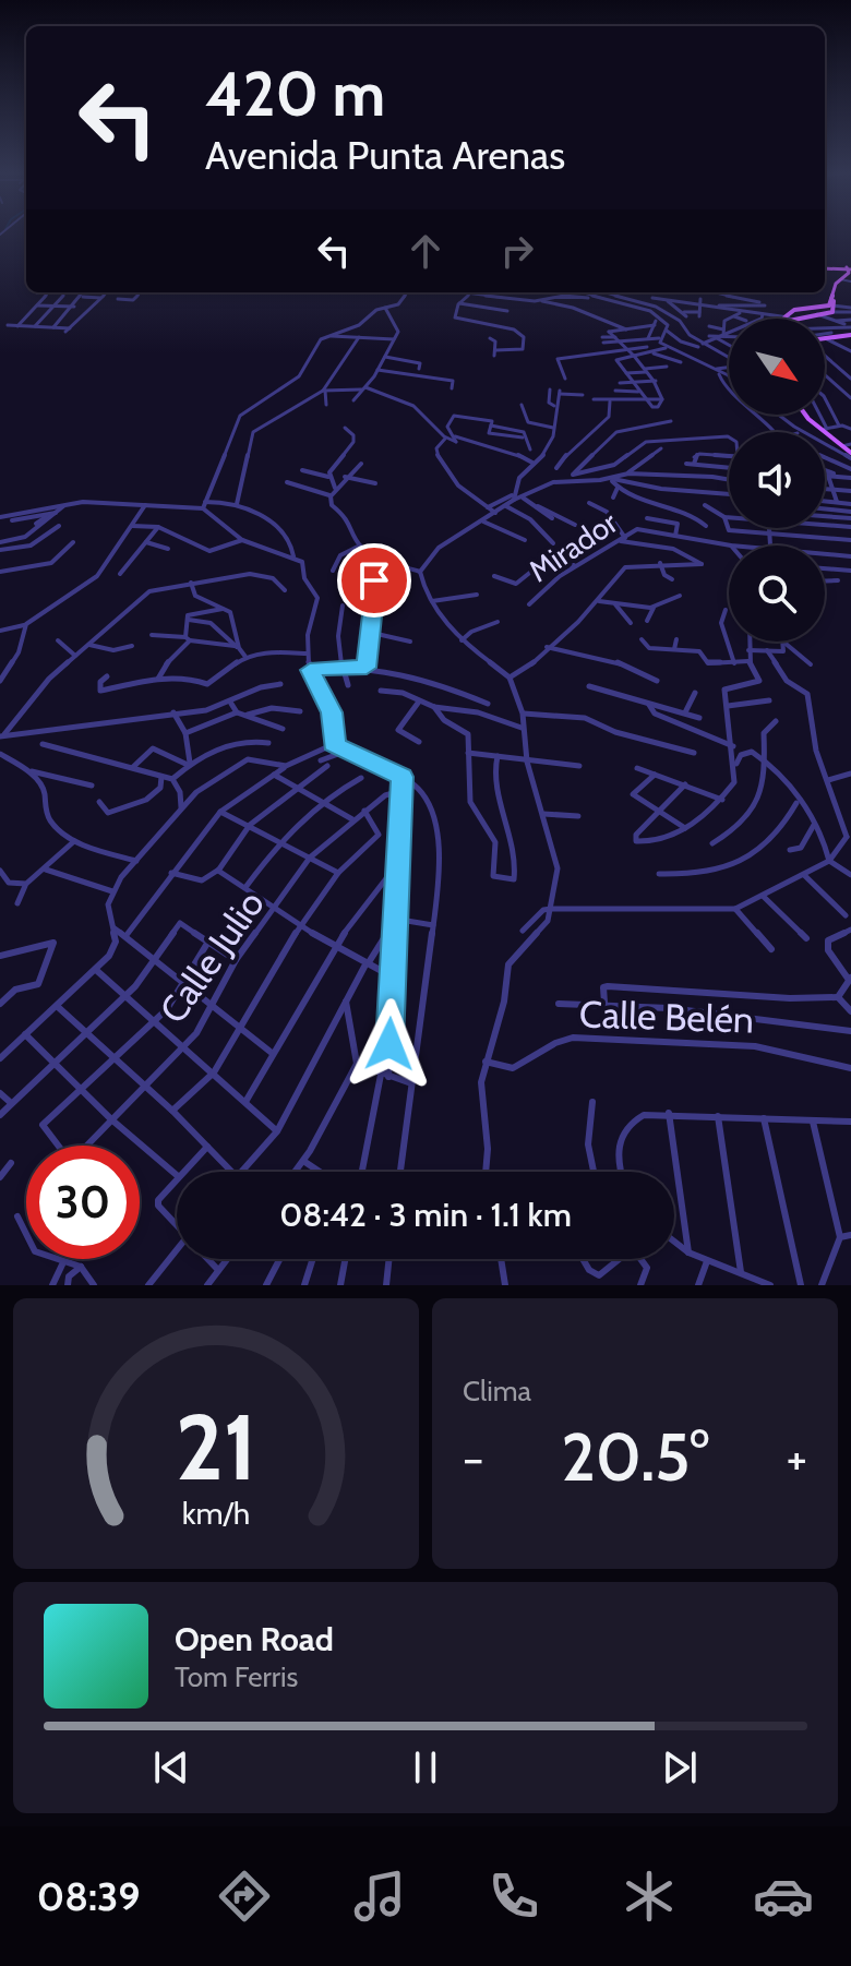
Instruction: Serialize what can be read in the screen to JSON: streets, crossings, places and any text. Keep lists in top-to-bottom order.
{
  "streets": {
    "street": ["Mirador", "Calle Julio", "Calle Belén"]
  },
  "north": "bottom right",
  "page": {
    "turn": ["420 m", "Avenida Punta Arenas"],
    "limit": "30",
    "trip": "08:42 · 3 min · 1.1 km",
    "tile": "Clima",
    "heat": ["−", "20.5°", "+"],
    "song": ["Open Road", "Tom Ferris"],
    "tabs": "08:39",
    "gauge": ["21", "km/h"]
  }
}
